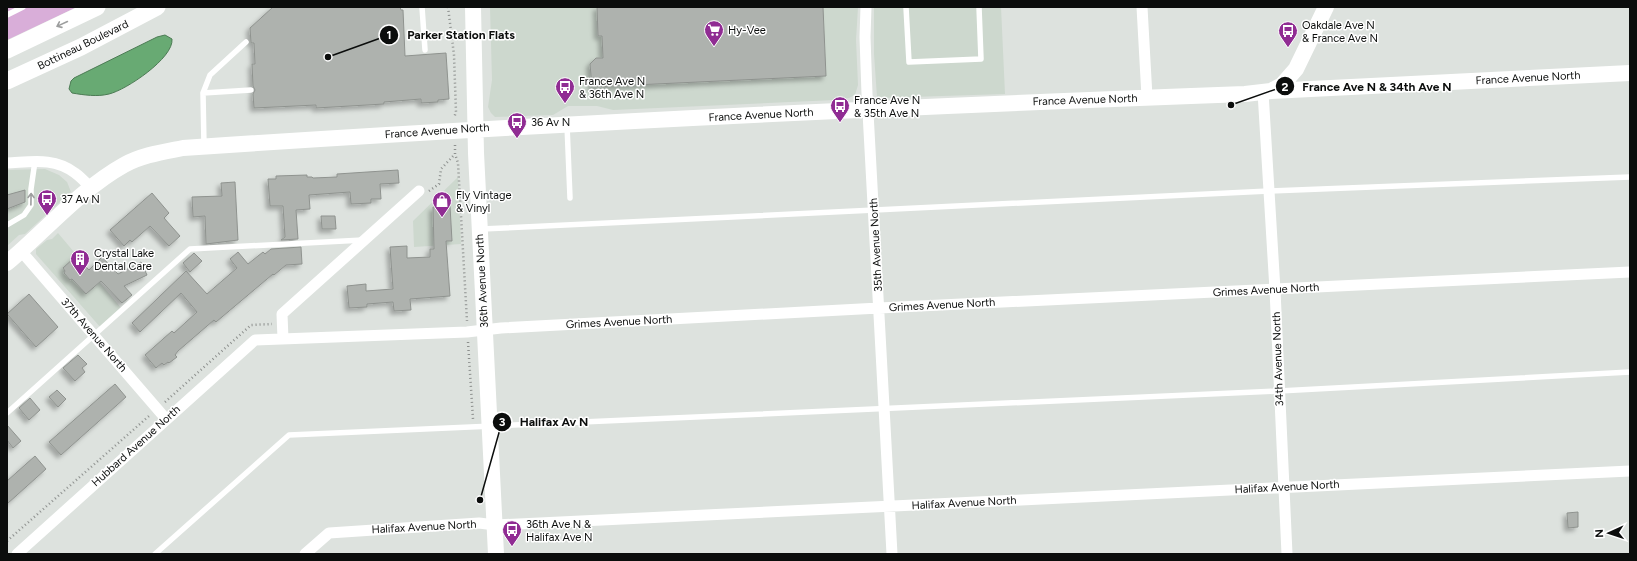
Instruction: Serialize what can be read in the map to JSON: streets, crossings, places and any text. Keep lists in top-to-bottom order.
{
  "streets": {
    "main road": ["Bottineau Boulevard"],
    "street": [
      "France Avenue North",
      "35th Avenue North",
      "36th Avenue North",
      "Grimes Avenue North",
      "37th Avenue North",
      "34th Avenue North",
      "Hubbard Avenue North",
      "Halifax Avenue North"
    ]
  },
  "crossings": [
    ["France Avenue North", "35th Avenue North"],
    ["France Avenue North", "36th Avenue North"],
    ["France Avenue North", "37th Avenue North"],
    ["France Avenue North", "34th Avenue North"],
    ["35th Avenue North", "Grimes Avenue North"],
    ["35th Avenue North", "Halifax Avenue North"],
    ["36th Avenue North", "Grimes Avenue North"],
    ["36th Avenue North", "Halifax Avenue North"],
    ["Grimes Avenue North", "34th Avenue North"],
    ["Grimes Avenue North", "Hubbard Avenue North"],
    ["37th Avenue North", "Hubbard Avenue North"],
    ["34th Avenue North", "Halifax Avenue North"]
  ],
  "places": {
    "supermarket": ["Hy-Vee"],
    "bus stop": [
      "Oakdale Ave N & France Ave N",
      "France Ave N & 36th Ave N",
      "France Ave N & 35th Ave N",
      "36 Av N",
      "37 Av N",
      "36th Ave N & Halifax Ave N"
    ],
    "other": ["Parker Station Flats", "France Ave N & 34th Ave N", "Halifax Av N"],
    "shop": ["Fly Vintage & Vinyl"],
    "building": ["Crystal Lake Dental Care"]
  },
  "north": "left"
}
